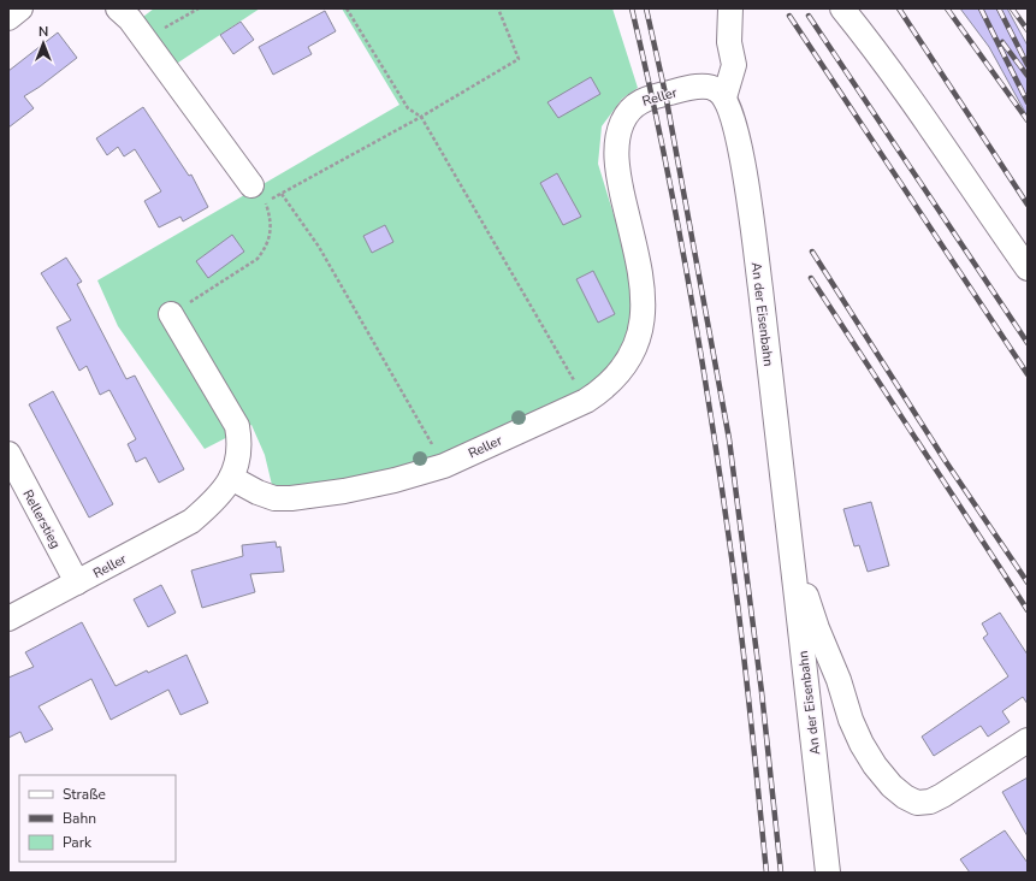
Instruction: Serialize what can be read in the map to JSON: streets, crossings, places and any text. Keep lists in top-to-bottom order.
{
  "streets": {
    "street": ["Reller", "An der Eisenbahn", "Rellerstieg"]
  },
  "crossings": [
    ["Reller", "An der Eisenbahn"],
    ["Reller", "Rellerstieg"]
  ],
  "legend": ["Straße", "Bahn", "Park"],
  "north": "top"
}
